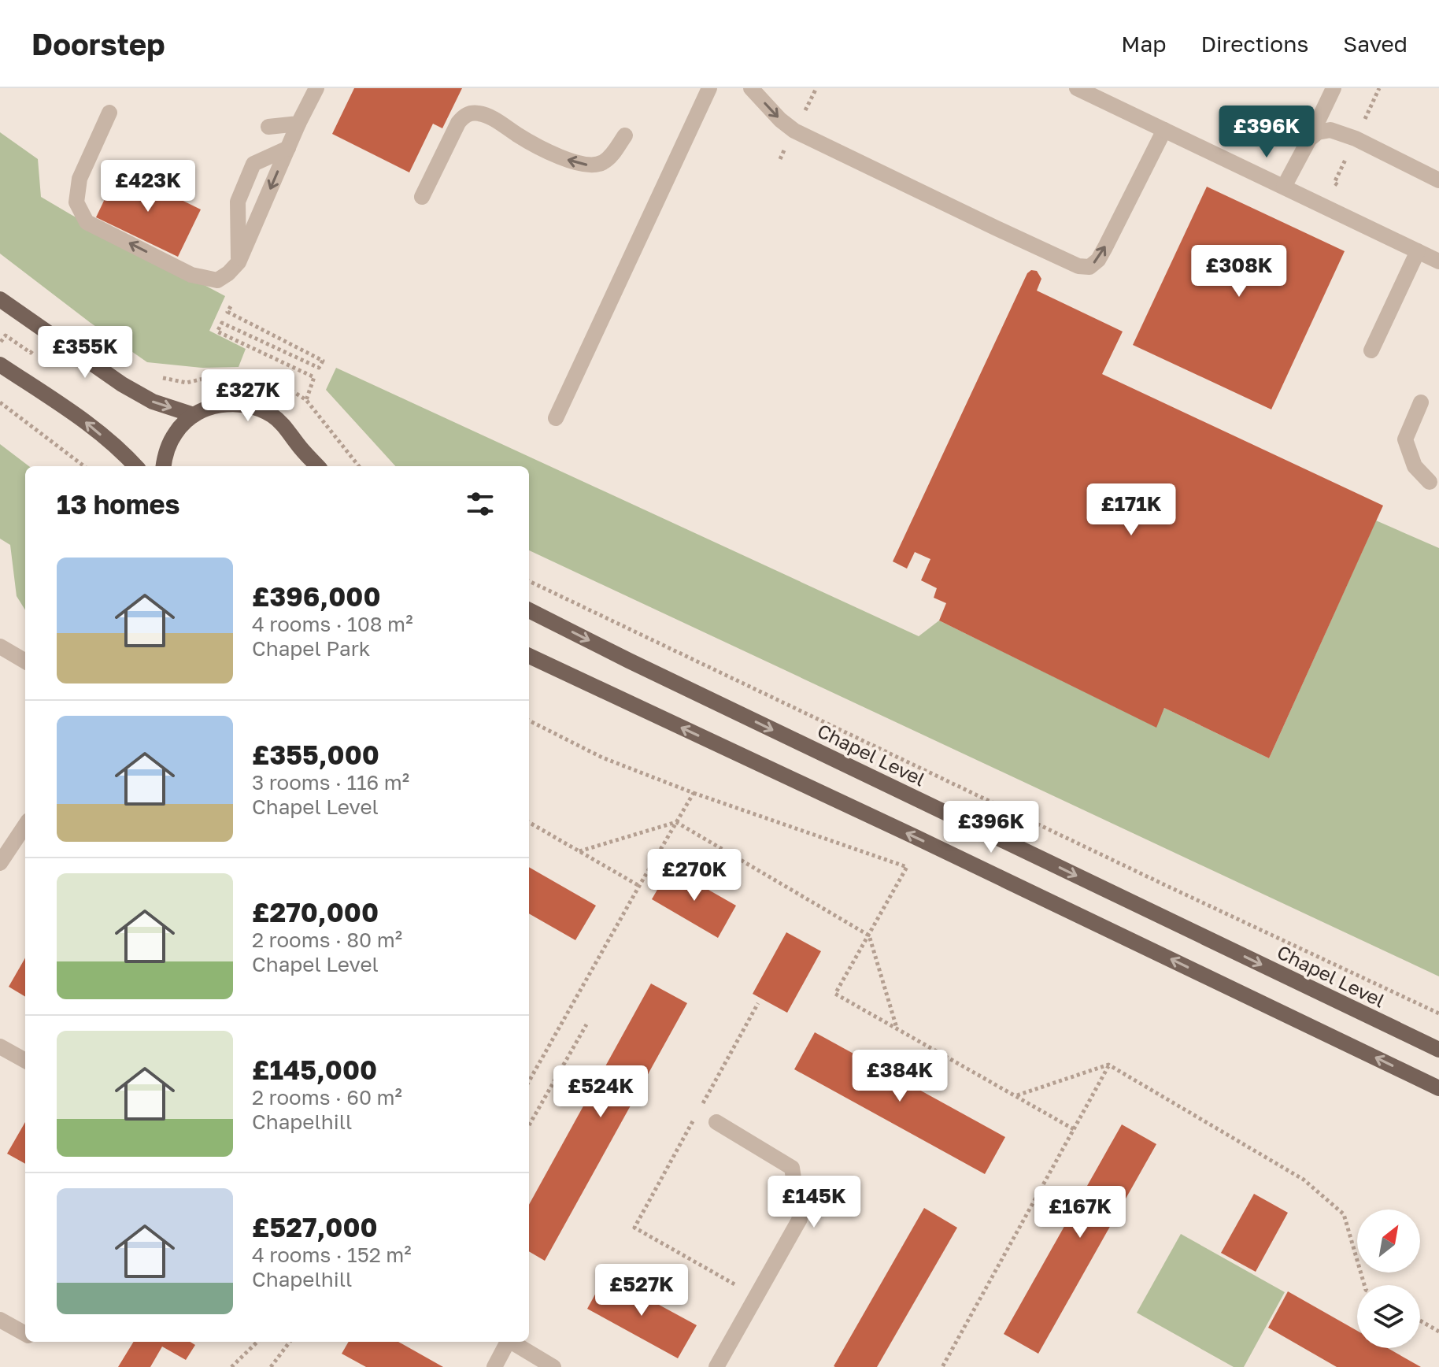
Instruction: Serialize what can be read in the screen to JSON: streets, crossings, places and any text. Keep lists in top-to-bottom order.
{
  "streets": {
    "main road": ["Chapel Level"]
  },
  "north": "top right",
  "page": {
    "header": "Doorstep",
    "nav": ["Map", "Directions", "Saved"],
    "price": [
      "£396K",
      "£423K",
      "£308K",
      "£355K",
      "£327K",
      "£171K",
      "£396K",
      "£270K",
      "£384K",
      "£524K",
      "£145K",
      "£167K",
      "£527K"
    ],
    "heading": "13 homes",
    "list": [
      {
        "name": "£396,000",
        "note": "4 rooms · 108 m² · Chapel Park"
      },
      {
        "name": "£355,000",
        "note": "3 rooms · 116 m² · Chapel Level"
      },
      {
        "name": "£270,000",
        "note": "2 rooms · 80 m² · Chapel Level"
      },
      {
        "name": "£145,000",
        "note": "2 rooms · 60 m² · Chapelhill"
      },
      {
        "name": "£527,000",
        "note": "4 rooms · 152 m² · Chapelhill"
      }
    ]
  }
}
